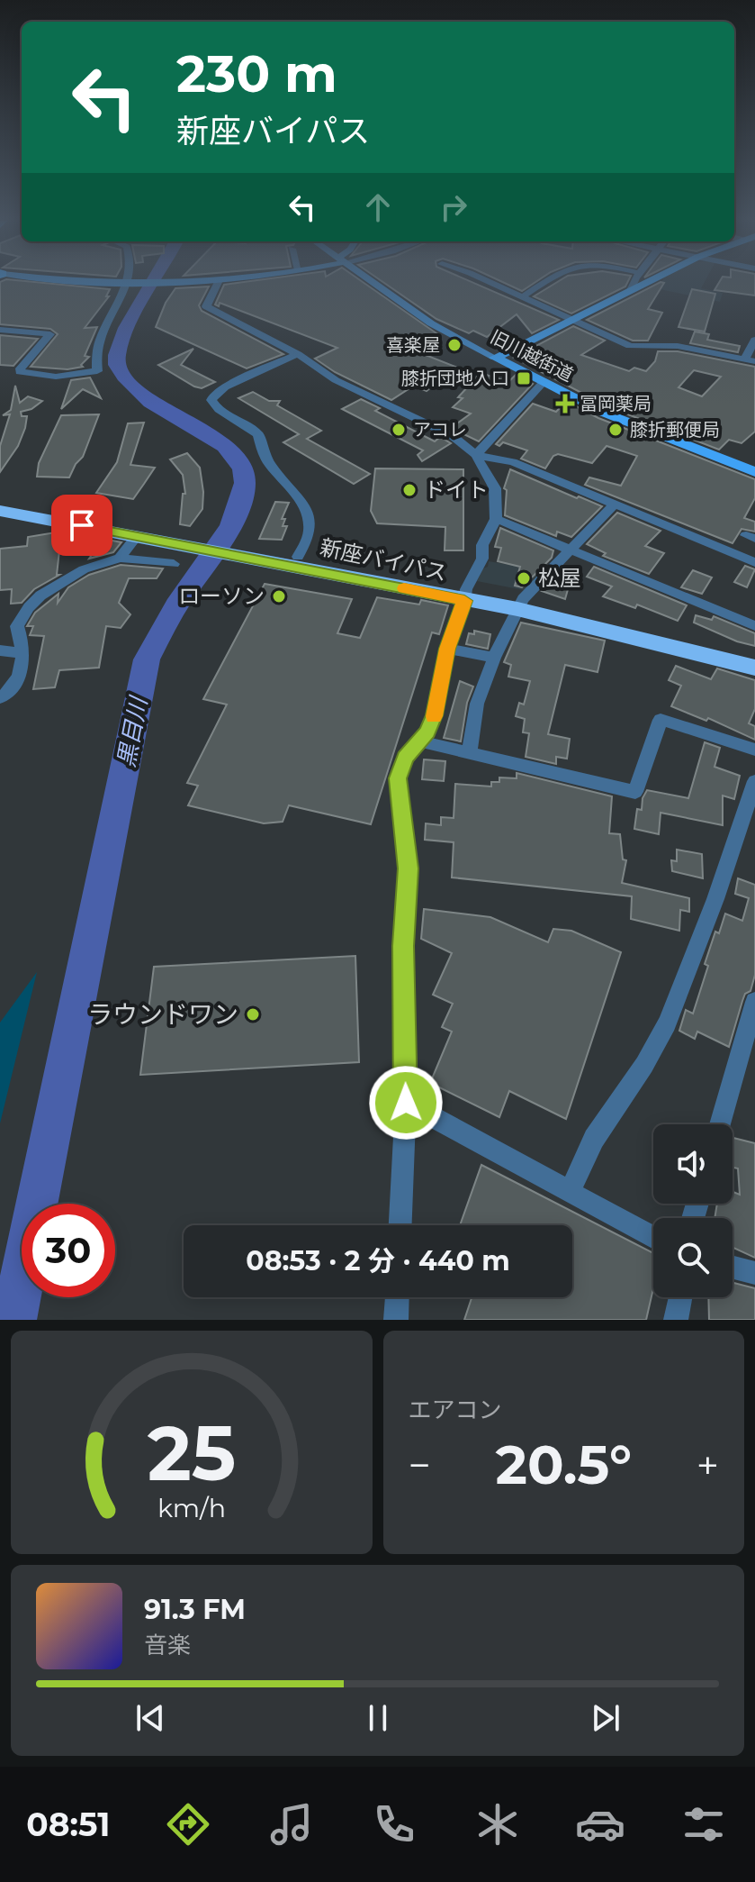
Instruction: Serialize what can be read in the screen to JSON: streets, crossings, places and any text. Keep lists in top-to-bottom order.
{
  "streets": {
    "highway": ["新座バイパス"],
    "main road": ["旧川越街道"]
  },
  "water": ["黒目川"],
  "places": {
    "other": [
      "喜楽屋",
      "アコレ",
      "膝折郵便局",
      "ドイト",
      "松屋",
      "ローソン",
      "ラウンドワン"
    ],
    "transit": ["膝折団地入口"],
    "health": ["冨岡薬局"]
  },
  "page": {
    "turn": ["230 m", "新座バイパス"],
    "limit": "30",
    "trip": "08:53 · 2 分 · 440 m",
    "tile": "エアコン",
    "heat": ["−", "20.5°", "+"],
    "song": ["91.3 FM", "音楽"],
    "tabs": "08:51",
    "gauge": ["25", "km/h"]
  }
}
